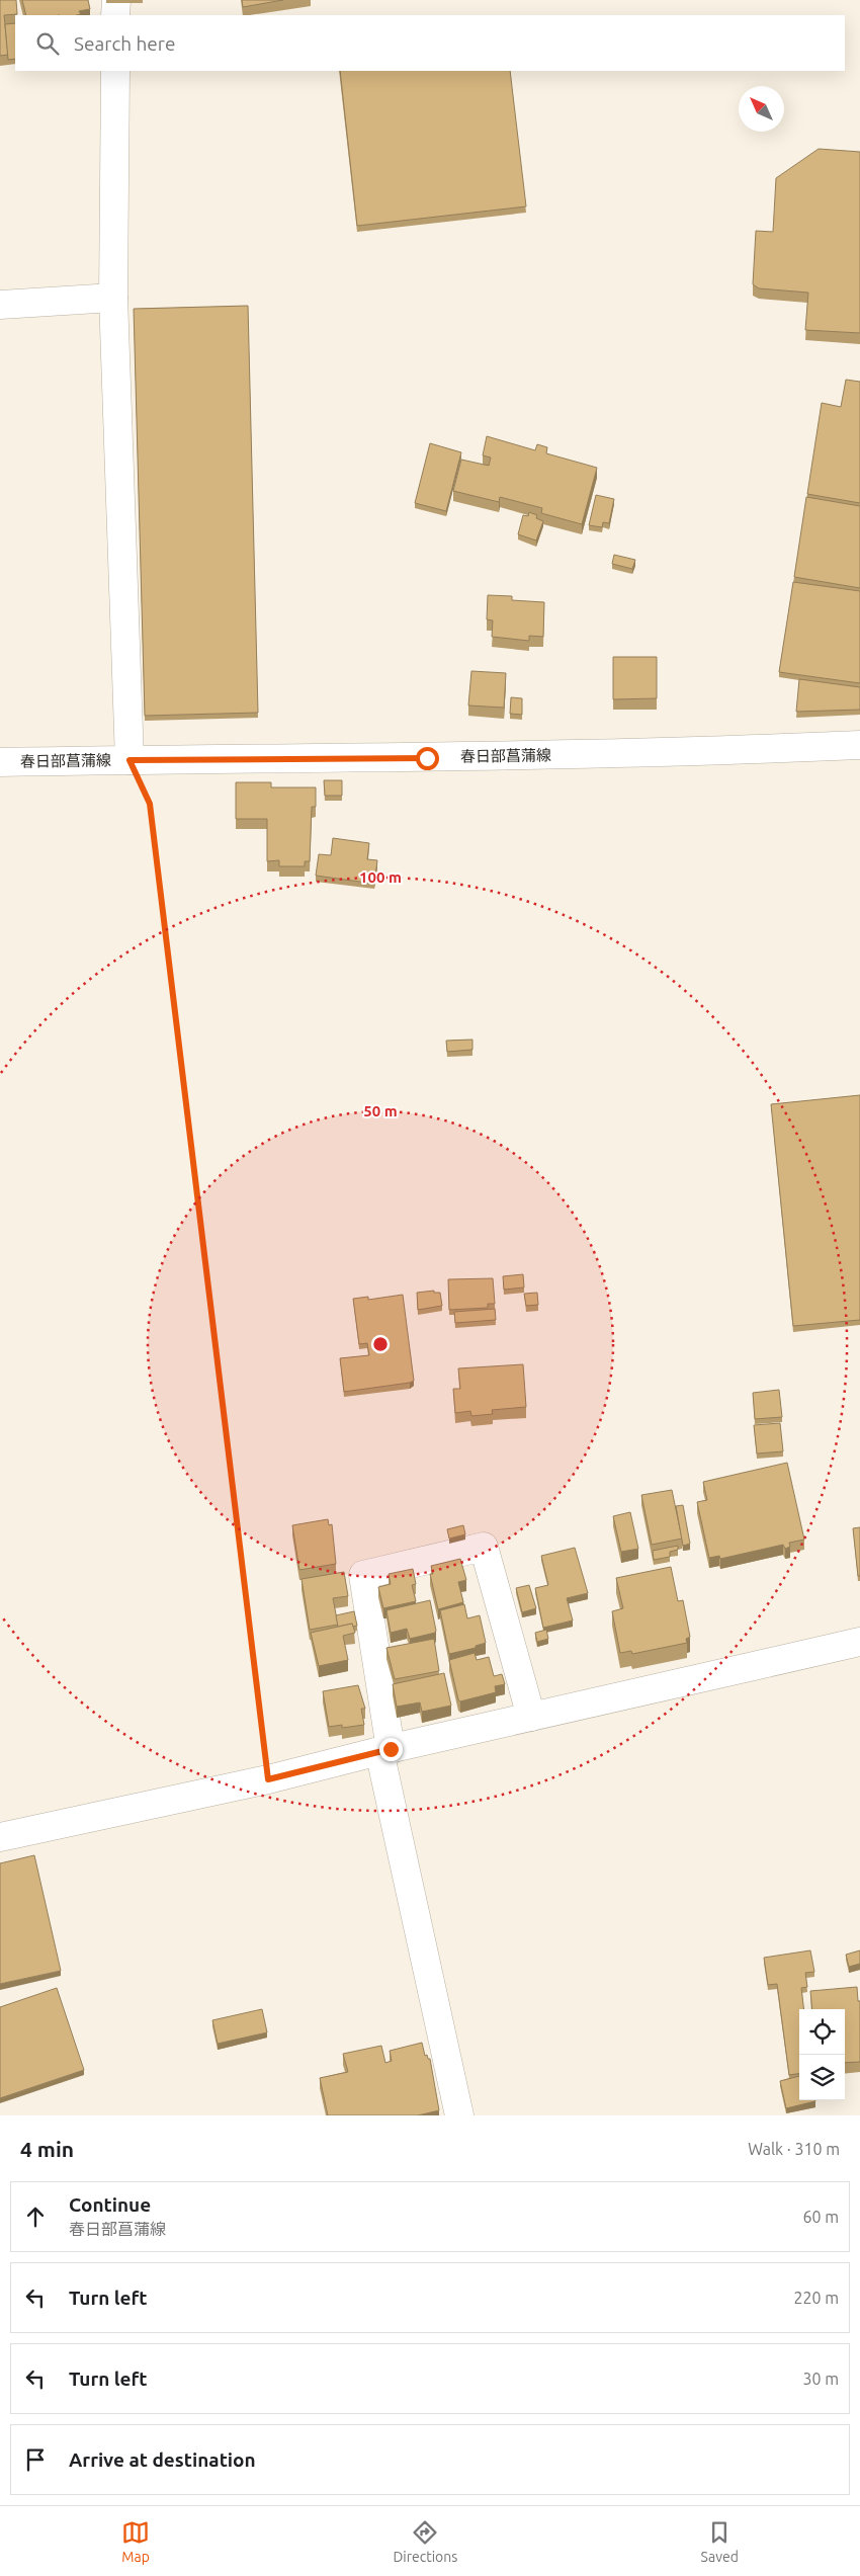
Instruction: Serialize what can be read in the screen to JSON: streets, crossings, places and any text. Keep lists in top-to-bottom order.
{
  "streets": {
    "street": ["春日部菖蒲線"]
  },
  "north": "top left",
  "page": {
    "search": "Search here",
    "heading": ["4 min", "Walk · 310 m"],
    "list": [
      ["Continue", "春日部菖蒲線", "60 m"],
      ["Turn left", "220 m"],
      ["Turn left", "30 m"],
      "Arrive at destination"
    ],
    "nav": ["Map", "Directions", "Saved"]
  },
  "rings": ["100 m", "50 m"]
}
